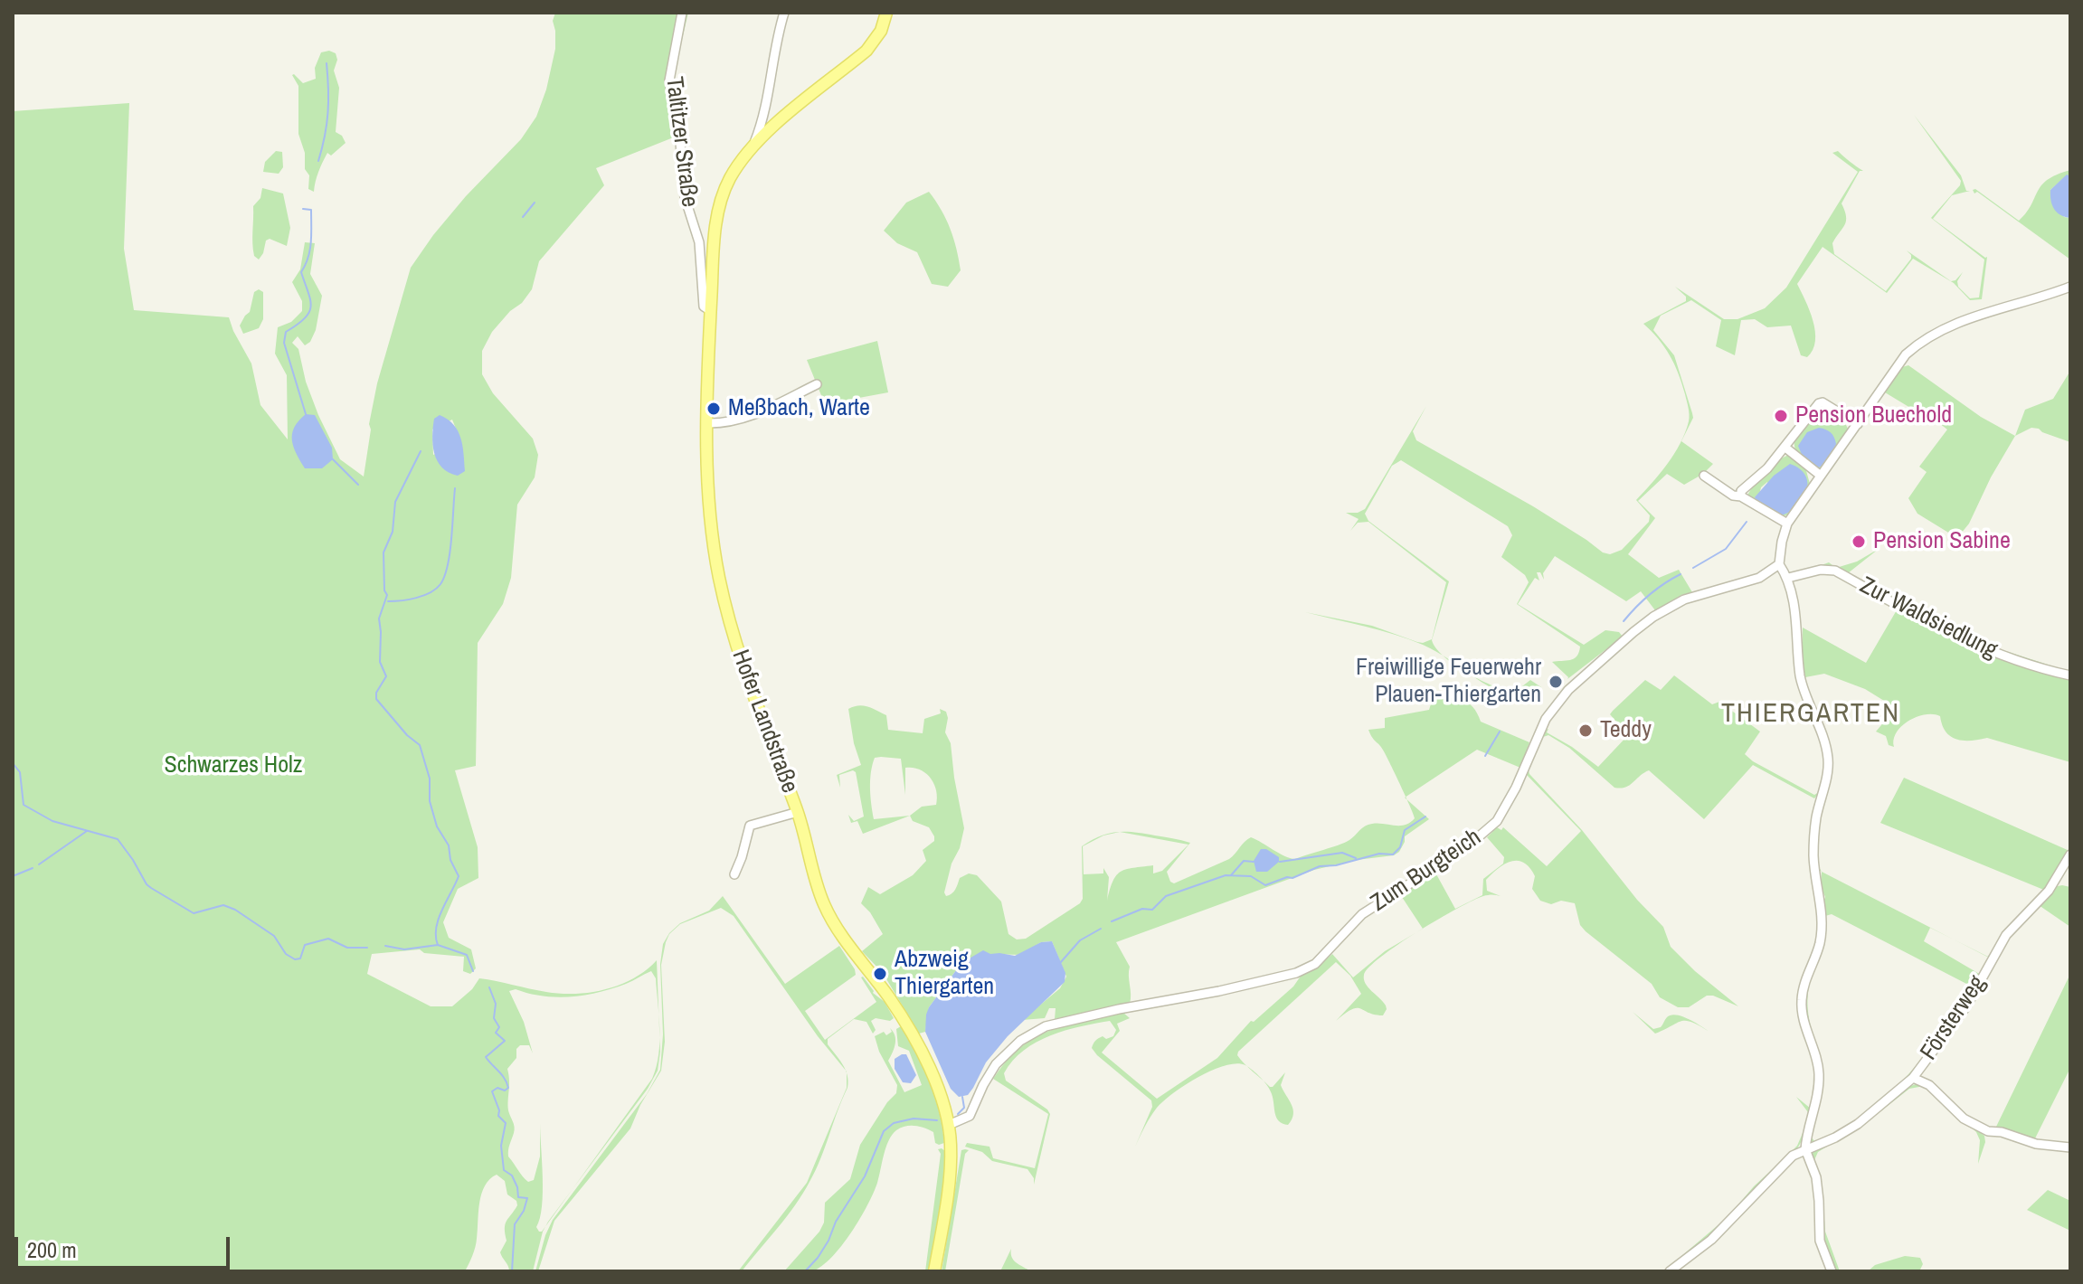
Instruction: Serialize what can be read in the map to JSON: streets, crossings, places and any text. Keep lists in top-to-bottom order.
{
  "streets": {
    "main road": ["Hofer Landstraße"],
    "street": [
      "Taltitzer Straße",
      "Zur Waldsiedlung",
      "Zum Burgteich",
      "Försterweg"
    ]
  },
  "crossings": [
    ["Taltitzer Straße", "Hofer Landstraße"],
    ["Hofer Landstraße", "Zum Burgteich"]
  ],
  "districts": ["THIERGARTEN"],
  "parks": ["Schwarzes Holz"],
  "places": [
    "Meßbach, Warte",
    "Pension Buechold",
    "Pension Sabine",
    "Freiwillige Feuerwehr Plauen-Thiergarten",
    "Teddy",
    "Abzweig Thiergarten"
  ],
  "scale_bar": "200 m"
}
